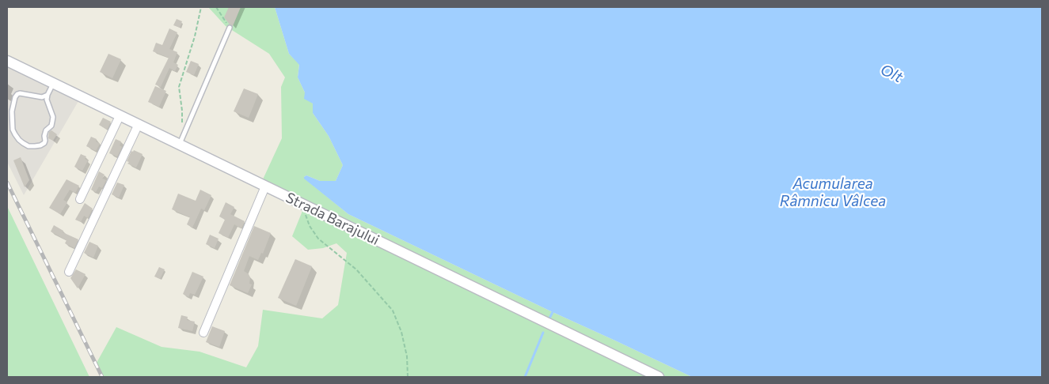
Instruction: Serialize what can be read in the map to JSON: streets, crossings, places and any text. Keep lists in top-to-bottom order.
{
  "streets": {
    "street": ["Strada Barajului"]
  },
  "water": ["Olt", "Acumularea Râmnicu Vâlcea"]
}
